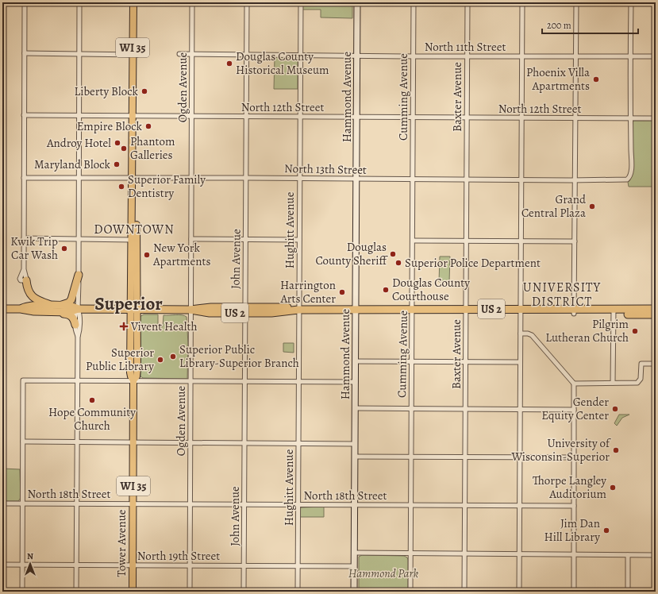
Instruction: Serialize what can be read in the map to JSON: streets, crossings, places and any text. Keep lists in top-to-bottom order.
{
  "streets": {
    "highway": ["US 2"],
    "main road": ["WI 35", "Tower Avenue"],
    "street": [
      "North 11th Street",
      "Ogden Avenue",
      "Hammond Avenue",
      "Cumming Avenue",
      "Baxter Avenue",
      "North 12th Street",
      "North 13th Street",
      "Hughitt Avenue",
      "John Avenue",
      "North 18th Street",
      "North 19th Street"
    ]
  },
  "crossings": [
    ["North 11th Street", "Ogden Avenue"],
    ["North 11th Street", "Hammond Avenue"],
    ["North 11th Street", "Cumming Avenue"],
    ["North 11th Street", "Baxter Avenue"],
    ["North 11th Street", "Hughitt Avenue"],
    ["North 11th Street", "John Avenue"],
    ["Ogden Avenue", "North 12th Street"],
    ["Ogden Avenue", "North 13th Street"],
    ["Ogden Avenue", "US 2"],
    ["Ogden Avenue", "North 18th Street"],
    ["Ogden Avenue", "North 19th Street"],
    ["Hammond Avenue", "North 12th Street"],
    ["Hammond Avenue", "North 13th Street"],
    ["Hammond Avenue", "US 2"],
    ["Hammond Avenue", "North 18th Street"],
    ["Hammond Avenue", "North 19th Street"],
    ["Cumming Avenue", "North 12th Street"],
    ["Cumming Avenue", "North 13th Street"],
    ["Cumming Avenue", "US 2"],
    ["Cumming Avenue", "North 18th Street"],
    ["Baxter Avenue", "North 12th Street"],
    ["Baxter Avenue", "North 13th Street"],
    ["Baxter Avenue", "US 2"],
    ["Baxter Avenue", "North 18th Street"],
    ["North 12th Street", "North 13th Street"],
    ["North 12th Street", "Hughitt Avenue"],
    ["North 12th Street", "John Avenue"],
    ["North 12th Street", "Tower Avenue"],
    ["North 13th Street", "Hughitt Avenue"],
    ["North 13th Street", "John Avenue"],
    ["North 13th Street", "Tower Avenue"],
    ["Hughitt Avenue", "US 2"],
    ["Hughitt Avenue", "North 18th Street"],
    ["Hughitt Avenue", "North 19th Street"],
    ["John Avenue", "US 2"],
    ["John Avenue", "North 18th Street"],
    ["John Avenue", "North 19th Street"],
    ["US 2", "Tower Avenue"],
    ["North 18th Street", "Tower Avenue"],
    ["Tower Avenue", "North 19th Street"]
  ],
  "districts": ["DOWNTOWN", "UNIVERSITY DISTRICT", "Superior"],
  "parks": ["Hammond Park"],
  "places": {
    "other": [
      "Douglas County Historical Museum",
      "Phoenix Villa Apartments",
      "Liberty Block",
      "Empire Block",
      "Androy Hotel",
      "Phantom Galleries",
      "Maryland Block",
      "Superior Family Dentistry",
      "Grand Central Plaza",
      "Kwik Trip Car Wash",
      "Douglas County Sheriff",
      "New York Apartments",
      "Superior Police Department",
      "Douglas County Courthouse",
      "Harrington Arts Center",
      "Pilgrim Lutheran Church",
      "Superior Public Library-Superior Branch",
      "Superior Public Library",
      "Hope Community Church",
      "Gender Equity Center",
      "University of Wisconsin-Superior",
      "Thorpe Langley Auditorium",
      "Jim Dan Hill Library"
    ],
    "health": ["Vivent Health"]
  },
  "scale_bar": "200 m",
  "north": "top"
}
